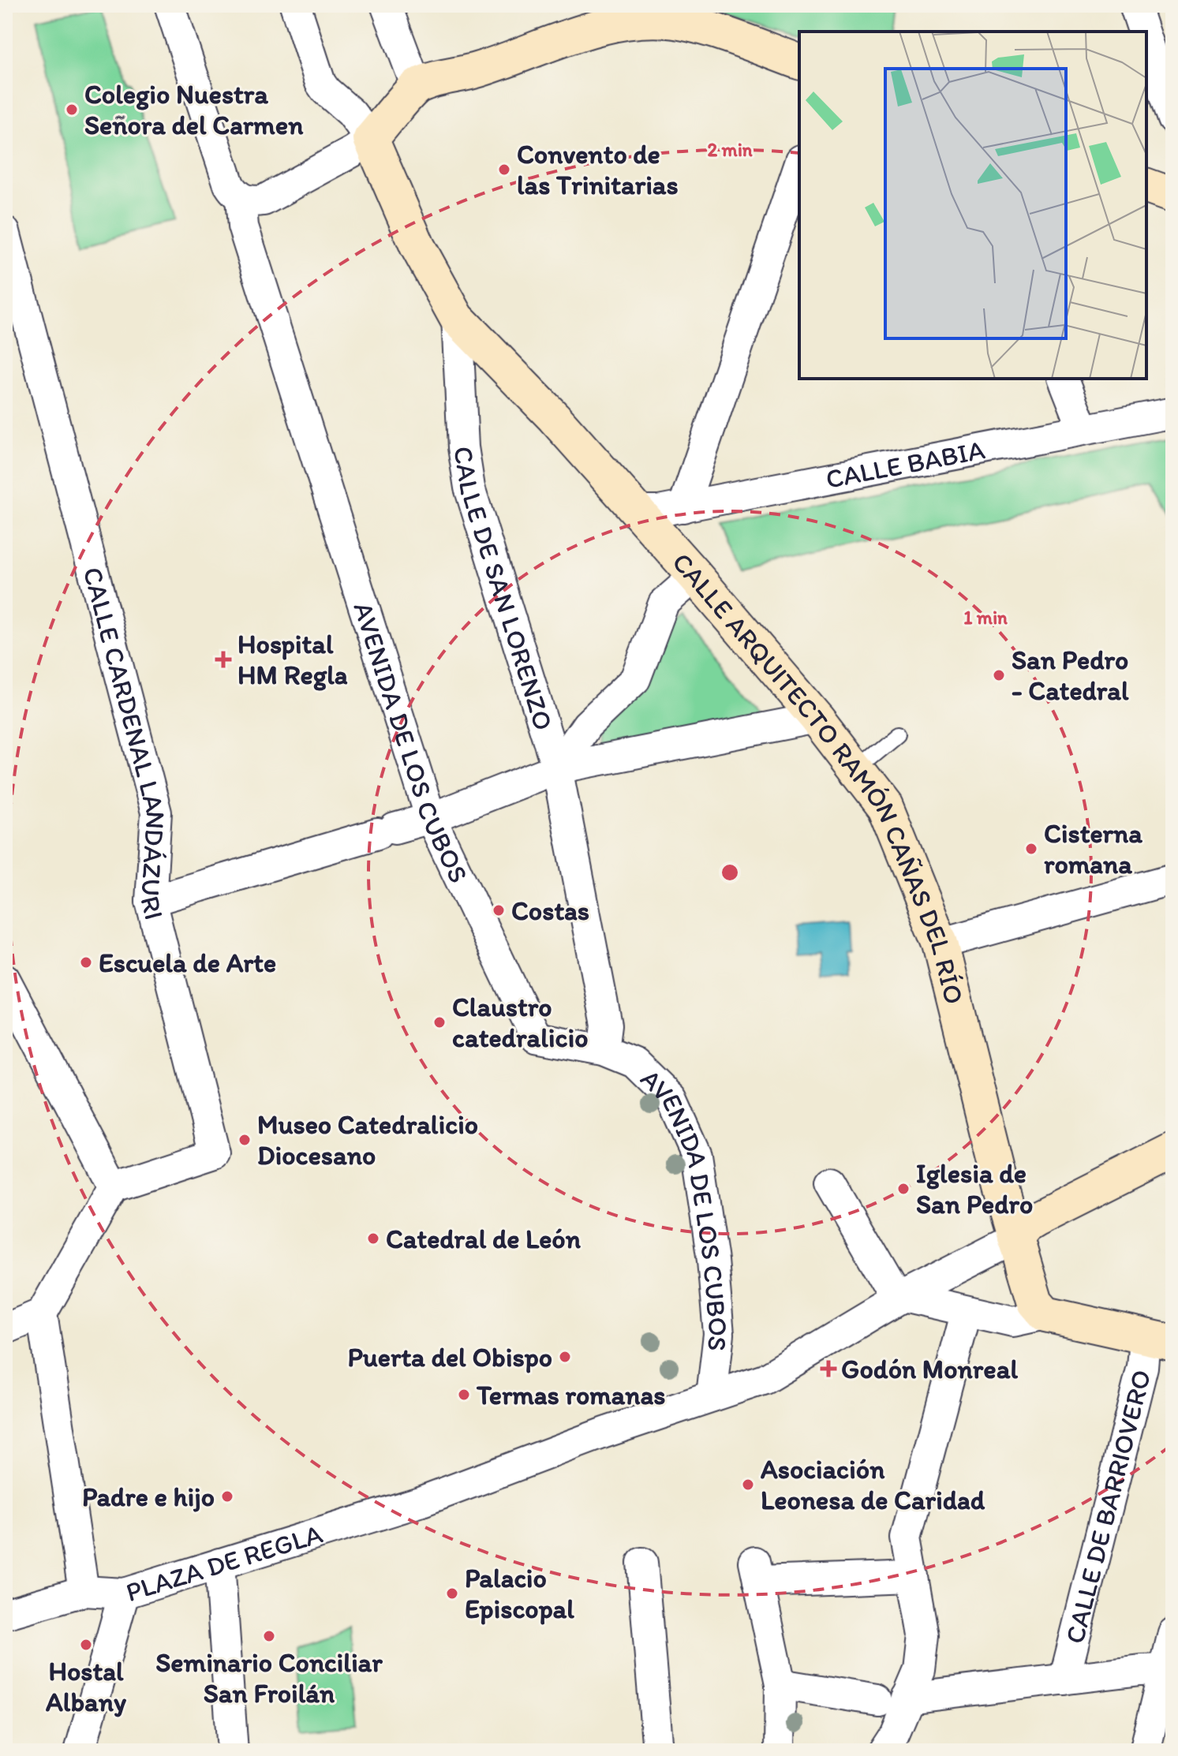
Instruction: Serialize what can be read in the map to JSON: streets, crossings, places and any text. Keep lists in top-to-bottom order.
{
  "streets": {
    "street": [
      "CALLE BABIA",
      "CALLE DE SAN LORENZO",
      "AVENIDA DE LOS CUBOS",
      "CALLE CARDENAL LANDÁZURI",
      "CALLE ARQUITECTO RAMÓN CAÑAS DEL RÍO",
      "CALLE DE BARRIOVERO",
      "PLAZA DE REGLA"
    ]
  },
  "crossings": [
    ["CALLE BABIA", "CALLE ARQUITECTO RAMÓN CAÑAS DEL RÍO"],
    ["CALLE DE SAN LORENZO", "AVENIDA DE LOS CUBOS"],
    ["CALLE DE SAN LORENZO", "CALLE ARQUITECTO RAMÓN CAÑAS DEL RÍO"],
    ["AVENIDA DE LOS CUBOS", "PLAZA DE REGLA"],
    ["CALLE ARQUITECTO RAMÓN CAÑAS DEL RÍO", "PLAZA DE REGLA"]
  ],
  "places": {
    "other": [
      "Colegio Nuestra Señora del Carmen",
      "Convento de las Trinitarias",
      "San Pedro - Catedral",
      "Cisterna romana",
      "Costas",
      "Escuela de Arte",
      "Claustro catedralicio",
      "Museo Catedralicio Diocesano",
      "Iglesia de San Pedro",
      "Catedral de León",
      "Puerta del Obispo",
      "Termas romanas",
      "Asociación Leonesa de Caridad",
      "Padre e hijo",
      "Palacio Episcopal",
      "Seminario Conciliar San Froilán",
      "Hostal Albany"
    ],
    "health": ["Hospital HM Regla", "Godón Monreal"]
  },
  "rings": ["2 min", "1 min"]
}
